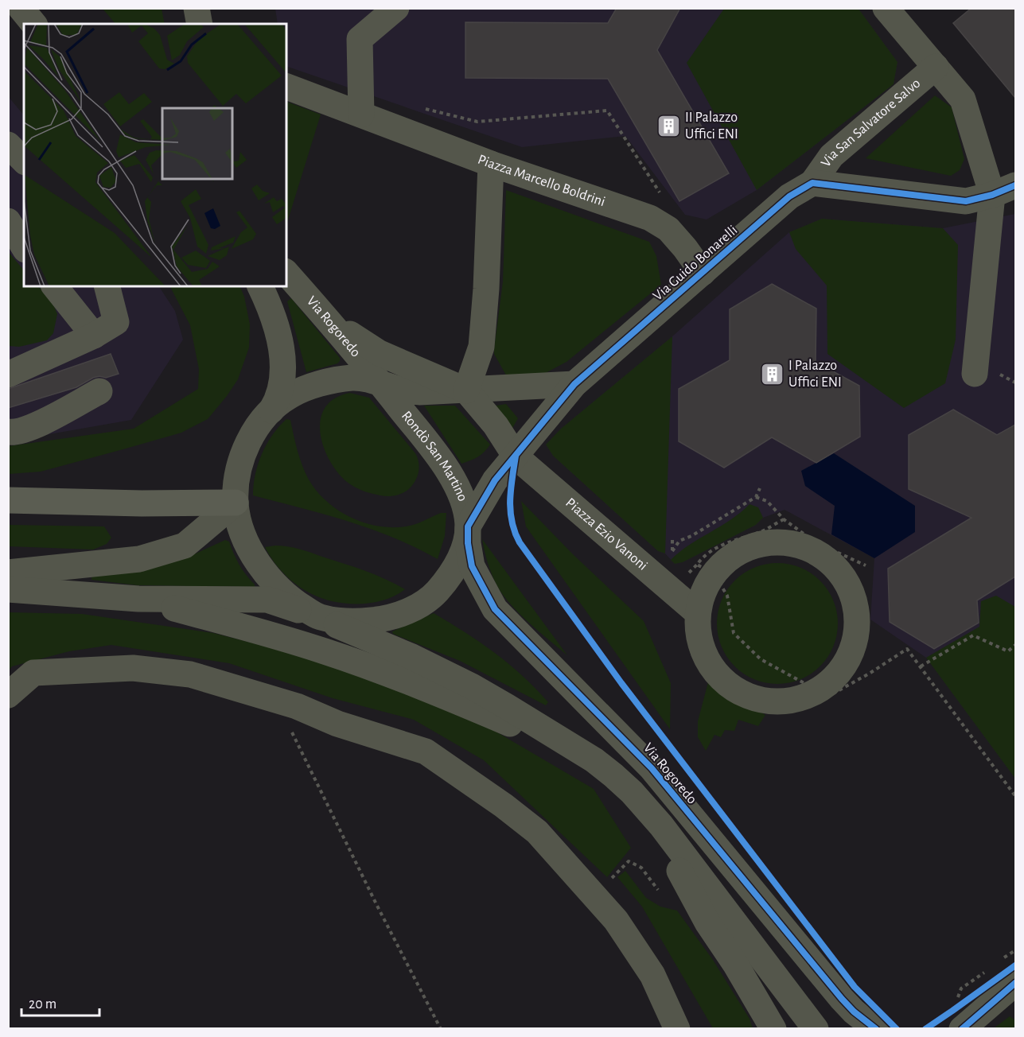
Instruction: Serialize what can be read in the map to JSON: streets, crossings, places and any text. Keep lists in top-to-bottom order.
{
  "streets": {
    "street": [
      "Via San Salvatore Salvo",
      "Piazza Marcello Boldrini",
      "Via Guido Bonarelli",
      "Via Rogoredo",
      "Rondò San Martino",
      "Piazza Ezio Vanoni"
    ]
  },
  "crossings": [
    ["Via San Salvatore Salvo", "Via Guido Bonarelli"],
    ["Piazza Marcello Boldrini", "Via Guido Bonarelli"],
    ["Via Guido Bonarelli", "Via Rogoredo"],
    ["Via Guido Bonarelli", "Rondò San Martino"],
    ["Via Guido Bonarelli", "Piazza Ezio Vanoni"],
    ["Via Rogoredo", "Rondò San Martino"]
  ],
  "places": {
    "building": ["II Palazzo Uffici ENI", "I Palazzo Uffici ENI"]
  },
  "scale_bar": "20 m"
}
